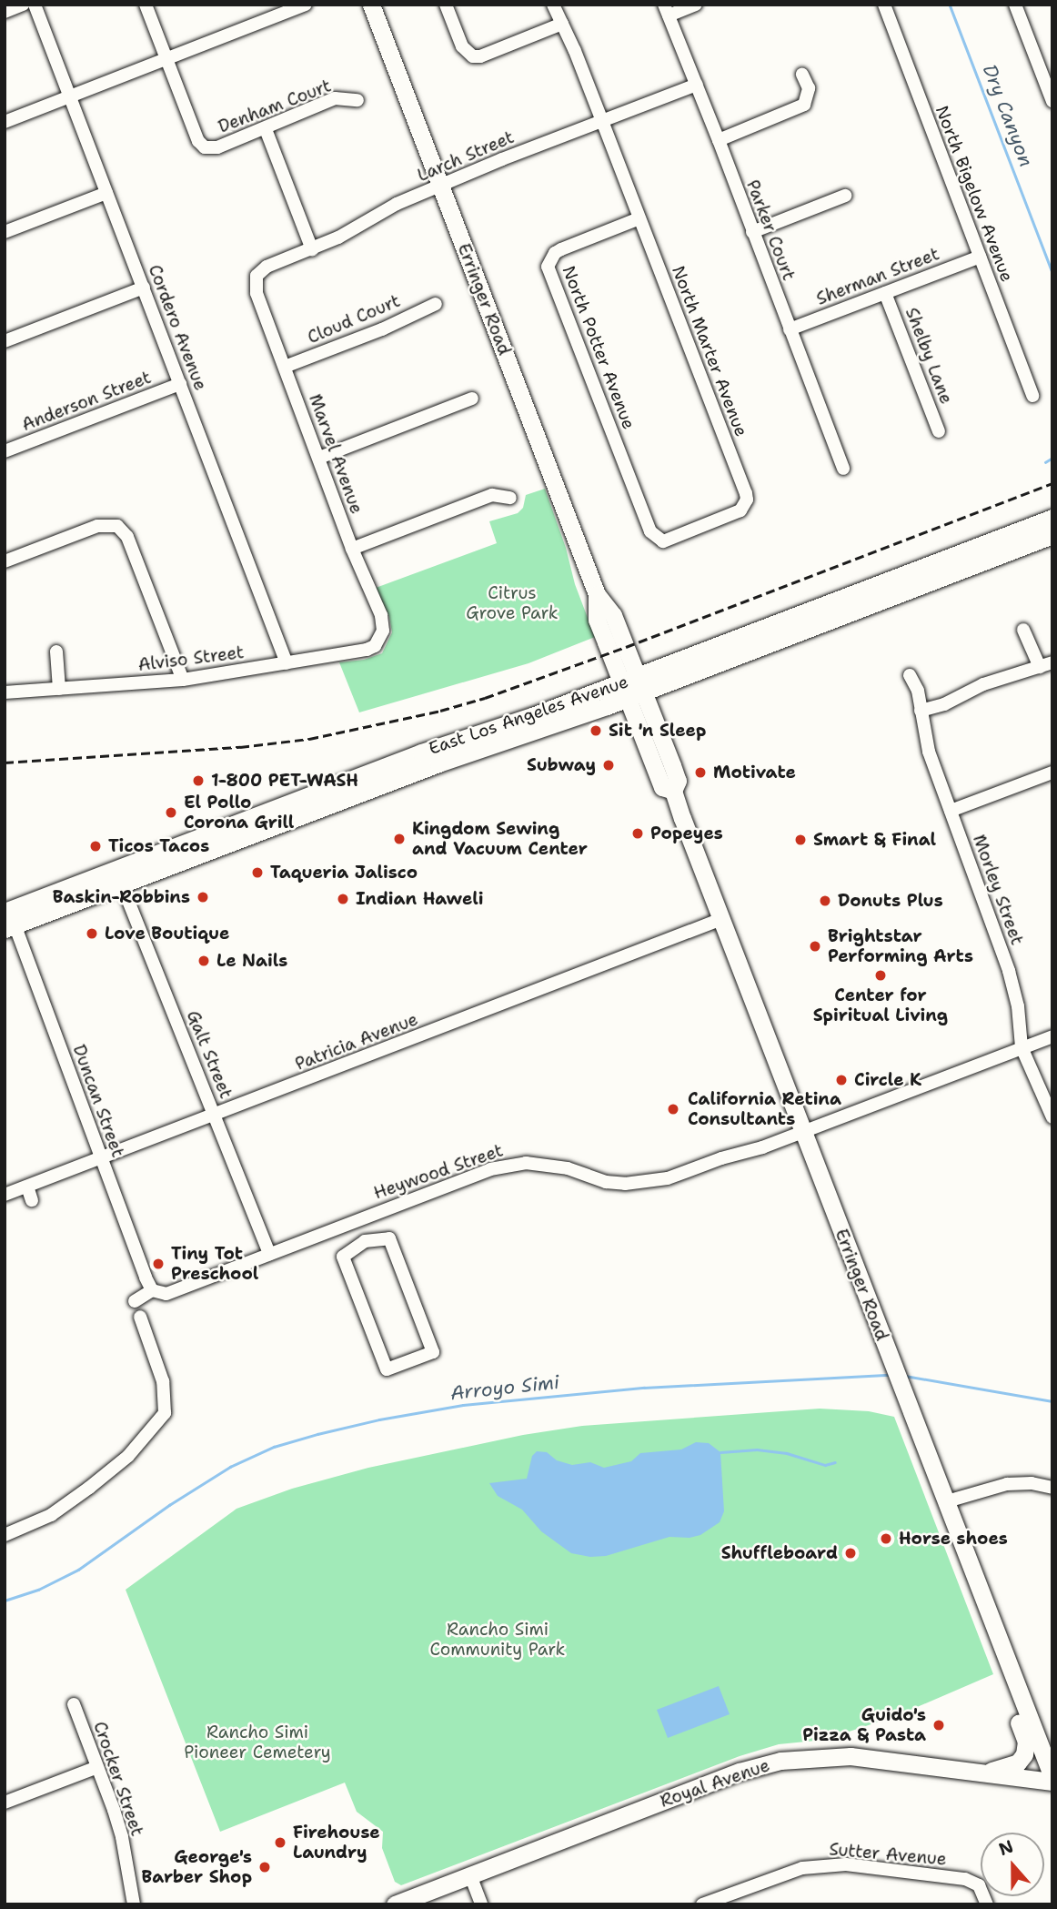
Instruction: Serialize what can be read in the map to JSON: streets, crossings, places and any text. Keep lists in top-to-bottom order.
{
  "streets": {
    "main road": ["Erringer Road", "East Los Angeles Avenue", "Royal Avenue"],
    "street": [
      "Denham Court",
      "Larch Street",
      "North Bigelow Avenue",
      "Parker Court",
      "Sherman Street",
      "Cloud Court",
      "Cordero Avenue",
      "North Potter Avenue",
      "North Marter Avenue",
      "Shelby Lane",
      "Anderson Street",
      "Marvel Avenue",
      "Alviso Street",
      "Morley Street",
      "Patricia Avenue",
      "Galt Street",
      "Duncan Street",
      "Heywood Street",
      "Crocker Street",
      "Sutter Avenue"
    ]
  },
  "crossings": [
    ["Larch Street", "Parker Court"],
    ["Larch Street", "Erringer Road"],
    ["Larch Street", "North Marter Avenue"],
    ["Larch Street", "Marvel Avenue"],
    ["North Bigelow Avenue", "Sherman Street"],
    ["Parker Court", "Sherman Street"],
    ["Sherman Street", "Shelby Lane"],
    ["Erringer Road", "East Los Angeles Avenue"],
    ["Erringer Road", "Patricia Avenue"],
    ["Erringer Road", "Heywood Street"],
    ["Erringer Road", "Royal Avenue"],
    ["Cloud Court", "Marvel Avenue"],
    ["Cordero Avenue", "Anderson Street"],
    ["Cordero Avenue", "Alviso Street"],
    ["North Potter Avenue", "North Marter Avenue"],
    ["Marvel Avenue", "Alviso Street"],
    ["East Los Angeles Avenue", "Galt Street"],
    ["East Los Angeles Avenue", "Duncan Street"],
    ["Morley Street", "Heywood Street"],
    ["Patricia Avenue", "Galt Street"],
    ["Patricia Avenue", "Duncan Street"],
    ["Galt Street", "Heywood Street"],
    ["Duncan Street", "Heywood Street"]
  ],
  "water": ["Dry Canyon", "Arroyo Simi"],
  "parks": ["Citrus Grove Park", "Rancho Simi Community Park", "Rancho Simi Pioneer Cemetery"],
  "places": [
    "Sit 'n Sleep",
    "Subway",
    "Motivate",
    "1-800 PET-WASH",
    "El Pollo Corona Grill",
    "Popeyes",
    "Kingdom Sewing and Vacuum Center",
    "Smart & Final",
    "Ticos Tacos",
    "Taqueria Jalisco",
    "Baskin-Robbins",
    "Indian Haweli",
    "Donuts Plus",
    "Love Boutique",
    "Brightstar Performing Arts",
    "Le Nails",
    "Center for Spiritual Living",
    "Circle K",
    "California Retina Consultants",
    "Tiny Tot Preschool",
    "Horse shoes",
    "Shuffleboard",
    "Guido's Pizza & Pasta",
    "Firehouse Laundry",
    "George's Barber Shop"
  ],
  "north": "top"
}
